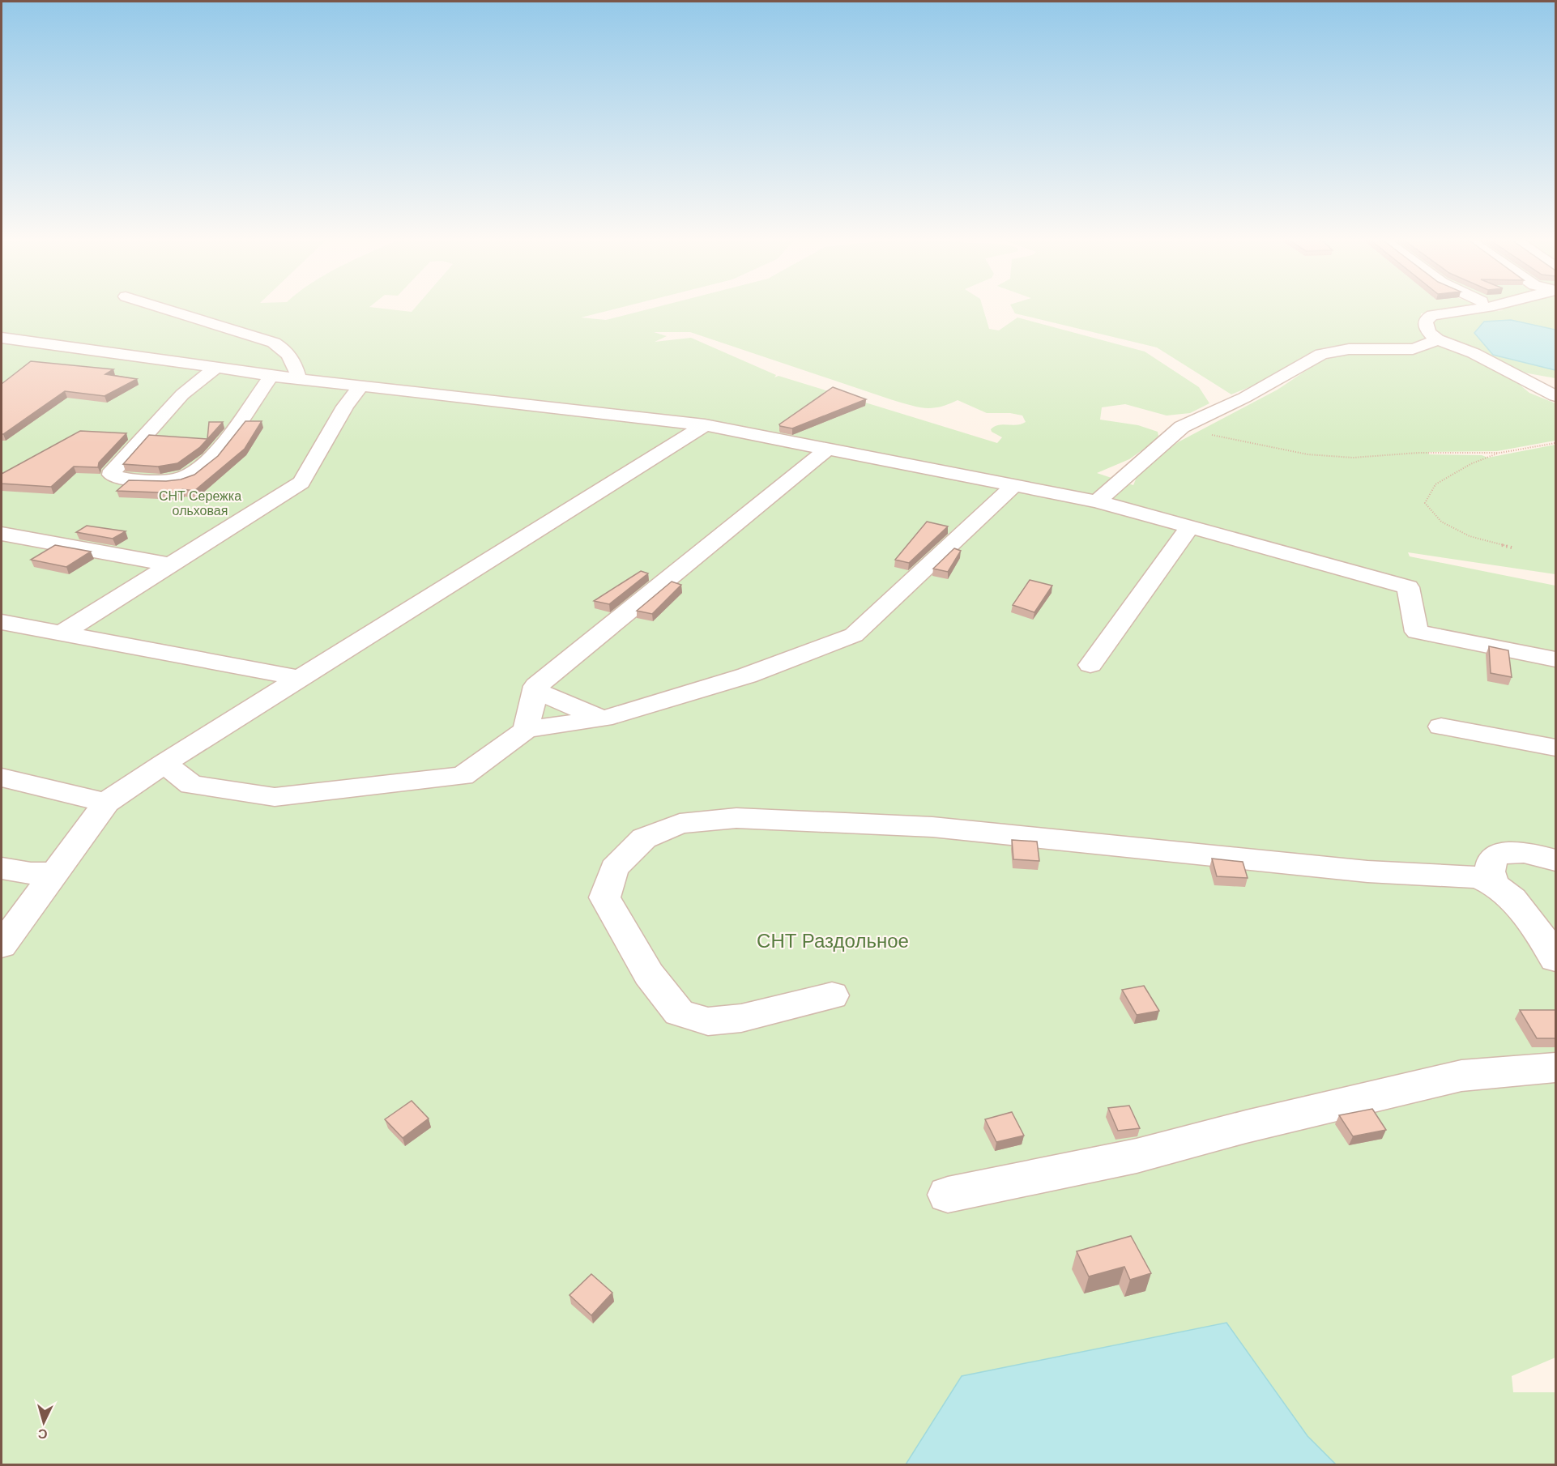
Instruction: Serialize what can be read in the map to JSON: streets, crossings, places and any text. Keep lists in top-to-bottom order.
{
  "parks": ["СНТ Сережка ольховая", "СНТ Раздольное"],
  "north": "bottom"
}
